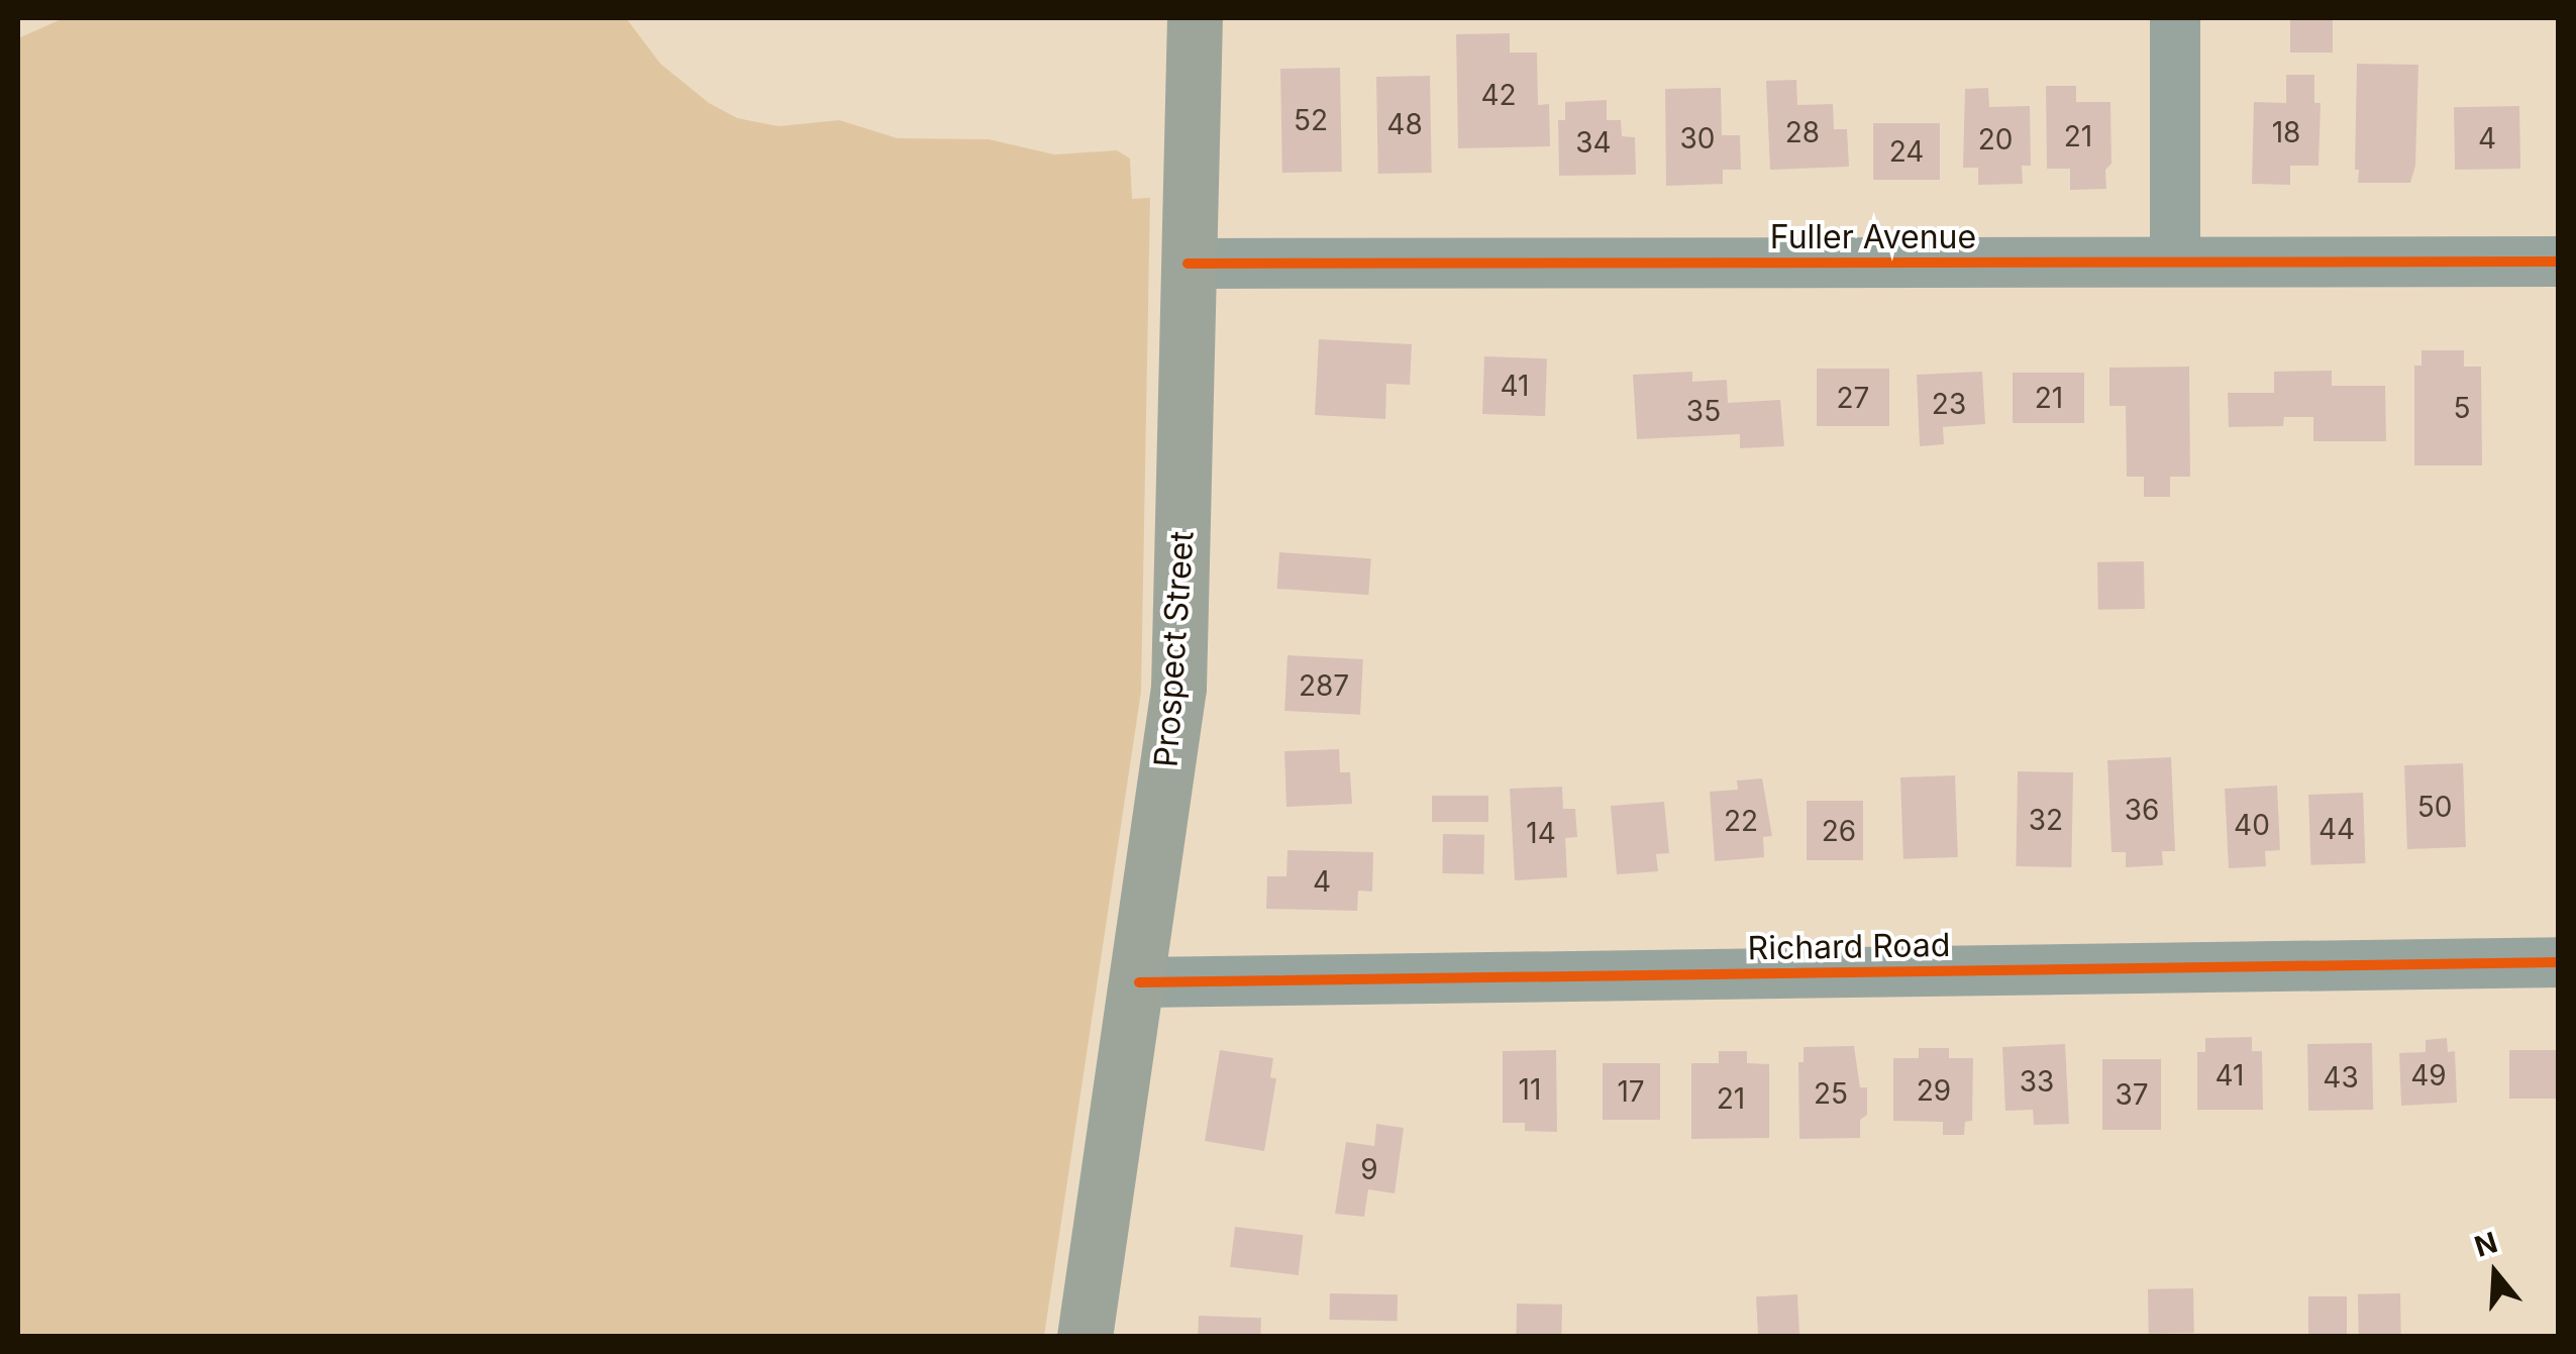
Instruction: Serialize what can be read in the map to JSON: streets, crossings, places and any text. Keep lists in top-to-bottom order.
{
  "streets": {
    "main road": ["Prospect Street"],
    "street": ["Fuller Avenue", "Richard Road"]
  },
  "crossings": [
    ["Fuller Avenue", "Prospect Street"],
    ["Prospect Street", "Richard Road"]
  ],
  "house_numbers": [
    "42",
    "52",
    "48",
    "28",
    "18",
    "21",
    "30",
    "4",
    "20",
    "34",
    "24",
    "41",
    "27",
    "21",
    "23",
    "5",
    "35",
    "287",
    "50",
    "36",
    "32",
    "22",
    "40",
    "44",
    "26",
    "14",
    "4",
    "41",
    "49",
    "43",
    "33",
    "11",
    "29",
    "17",
    "25",
    "37",
    "21",
    "9"
  ],
  "north": "top"
}
